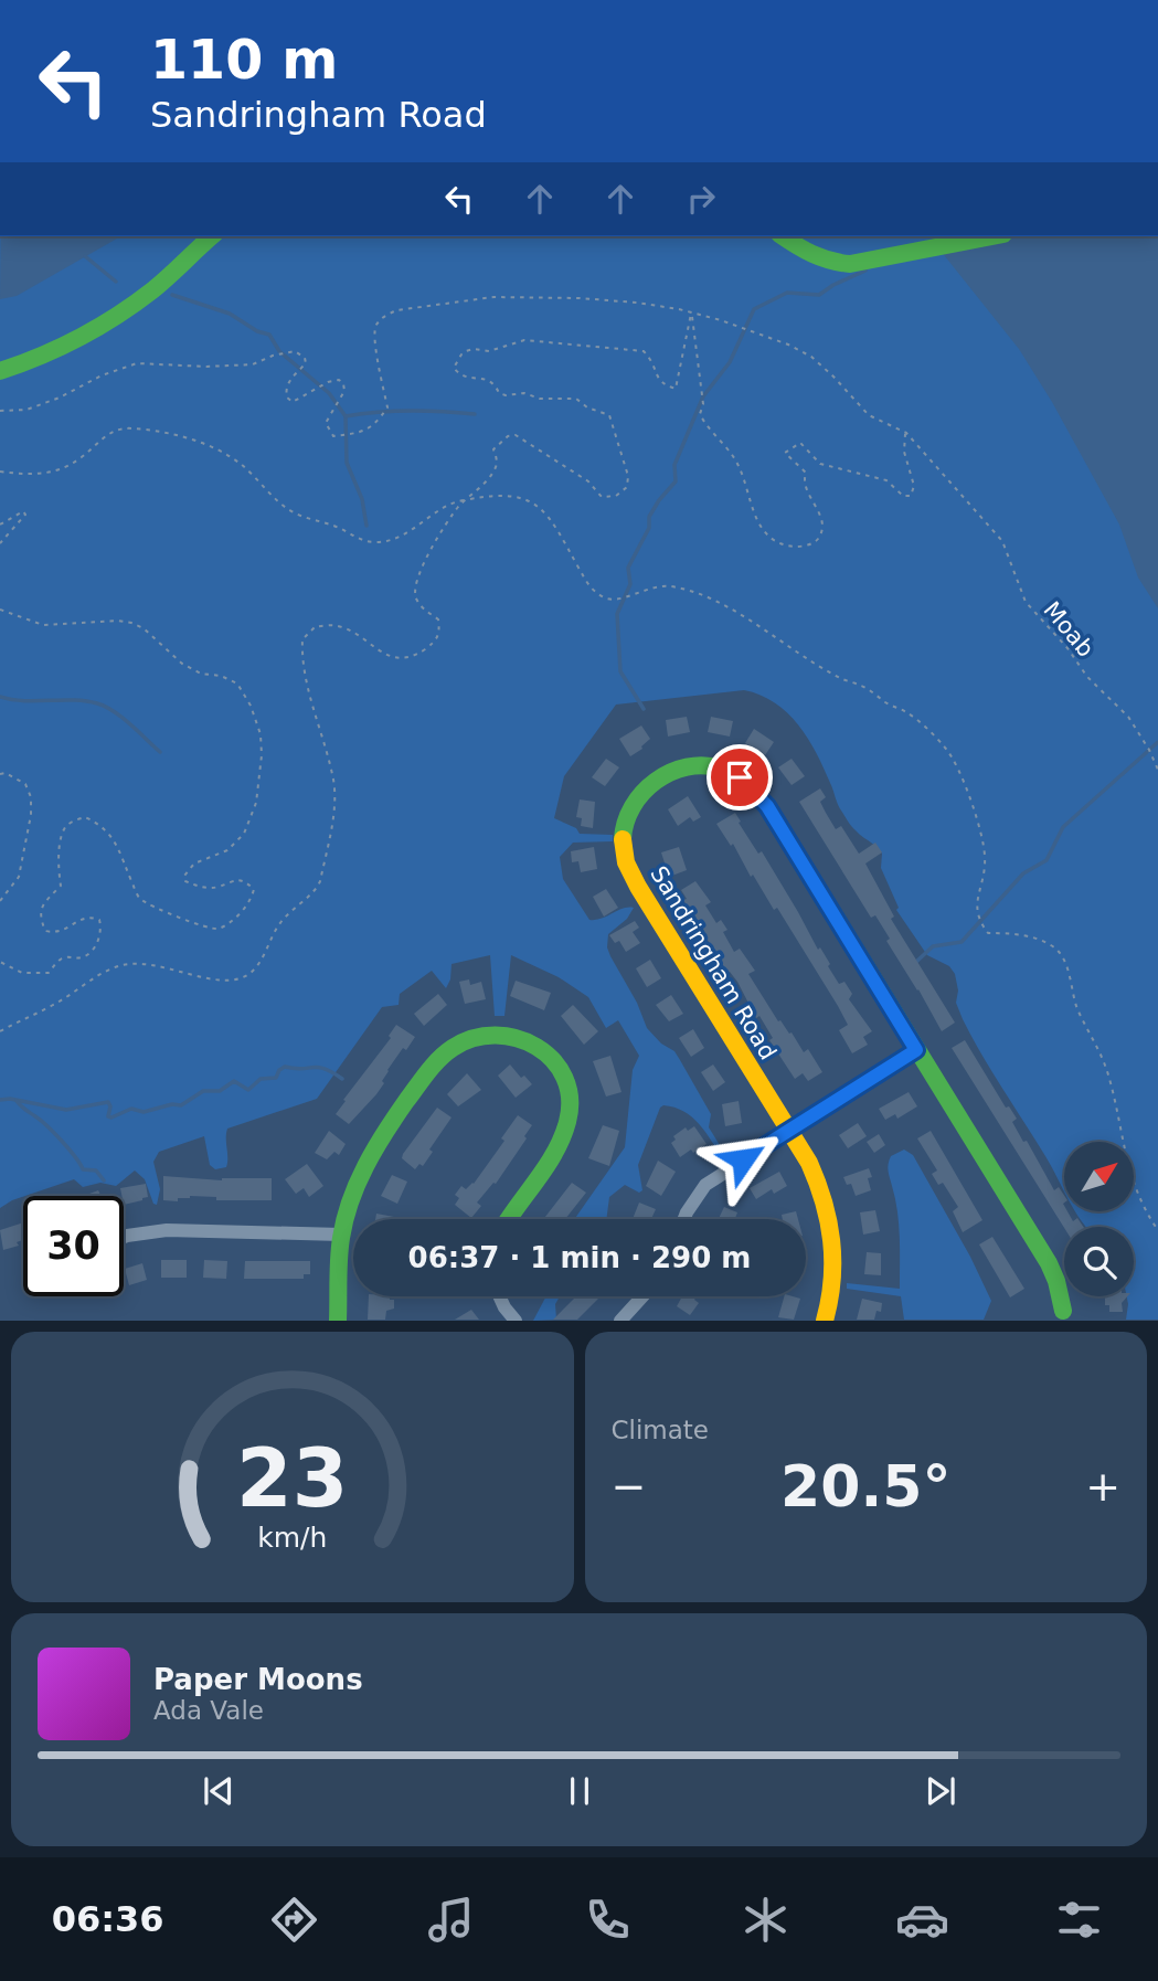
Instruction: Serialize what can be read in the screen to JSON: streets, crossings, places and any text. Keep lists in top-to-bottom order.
{
  "streets": {
    "street": ["Sandringham Road"],
    "path": ["Moab"]
  },
  "north": "top right",
  "page": {
    "turn": ["110 m", "Sandringham Road"],
    "limit": "30",
    "trip": "06:37 · 1 min · 290 m",
    "tile": "Climate",
    "heat": ["−", "20.5°", "+"],
    "song": ["Paper Moons", "Ada Vale"],
    "tabs": "06:36",
    "gauge": ["23", "km/h"]
  }
}
